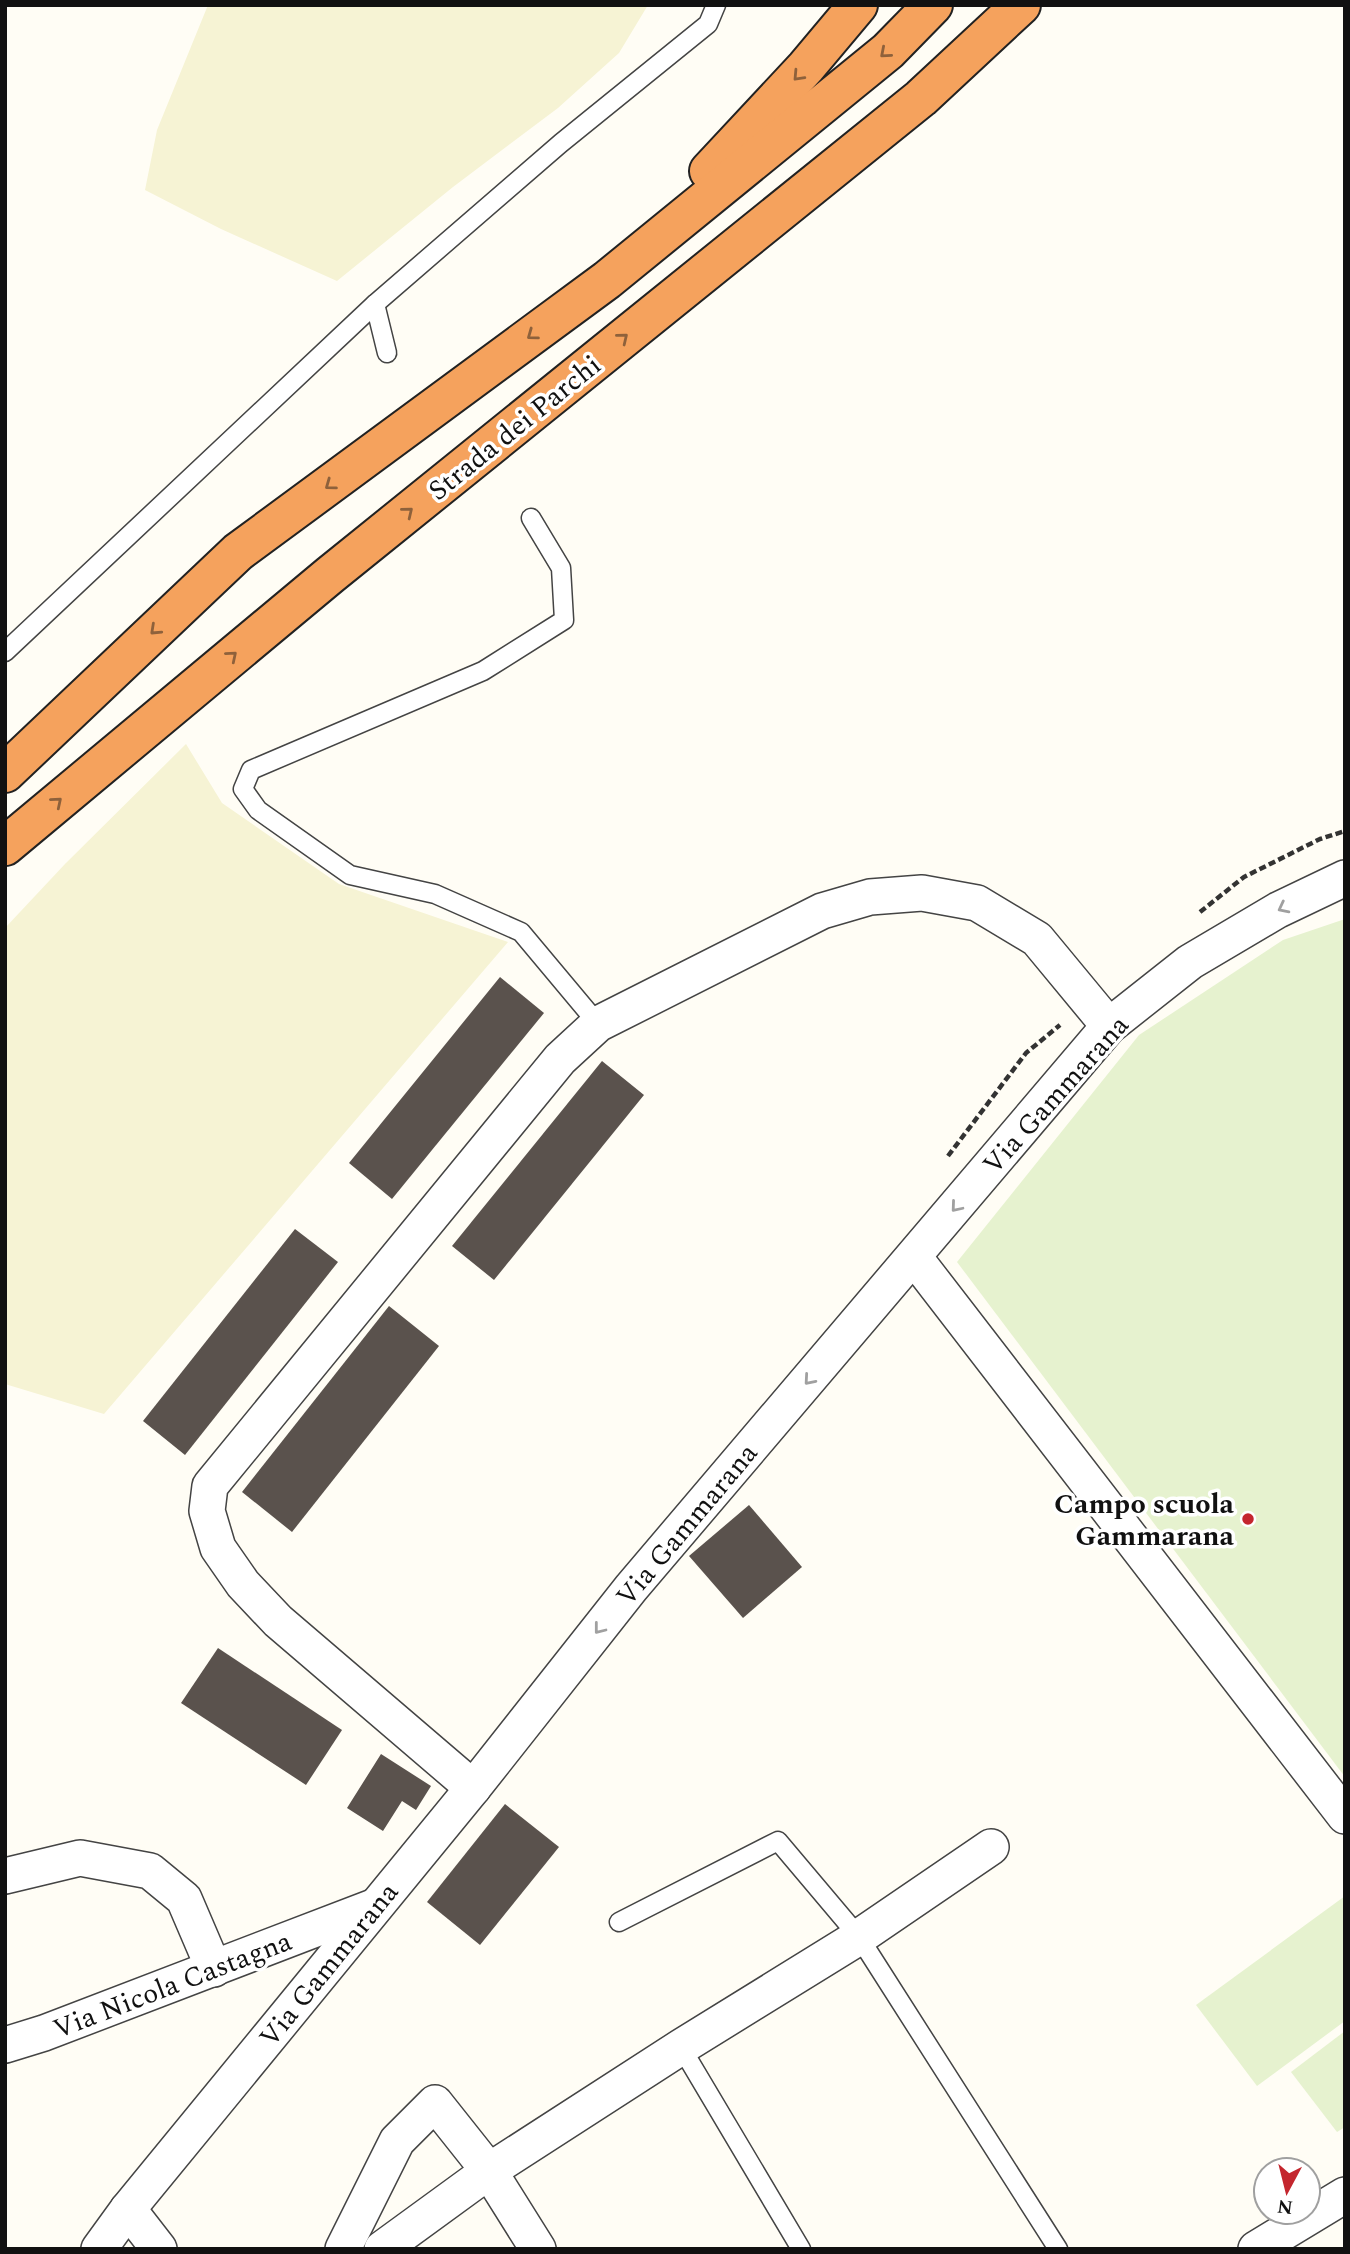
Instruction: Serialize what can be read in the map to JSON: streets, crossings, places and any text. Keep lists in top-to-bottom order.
{
  "streets": {
    "highway": ["Strada dei Parchi"],
    "street": ["Via Gammarana", "Via Nicola Castagna"]
  },
  "crossings": [
    ["Via Gammarana", "Via Nicola Castagna"]
  ],
  "one_way": ["Via Gammarana"],
  "places": ["Campo scuola Gammarana"],
  "north": "bottom"
}
